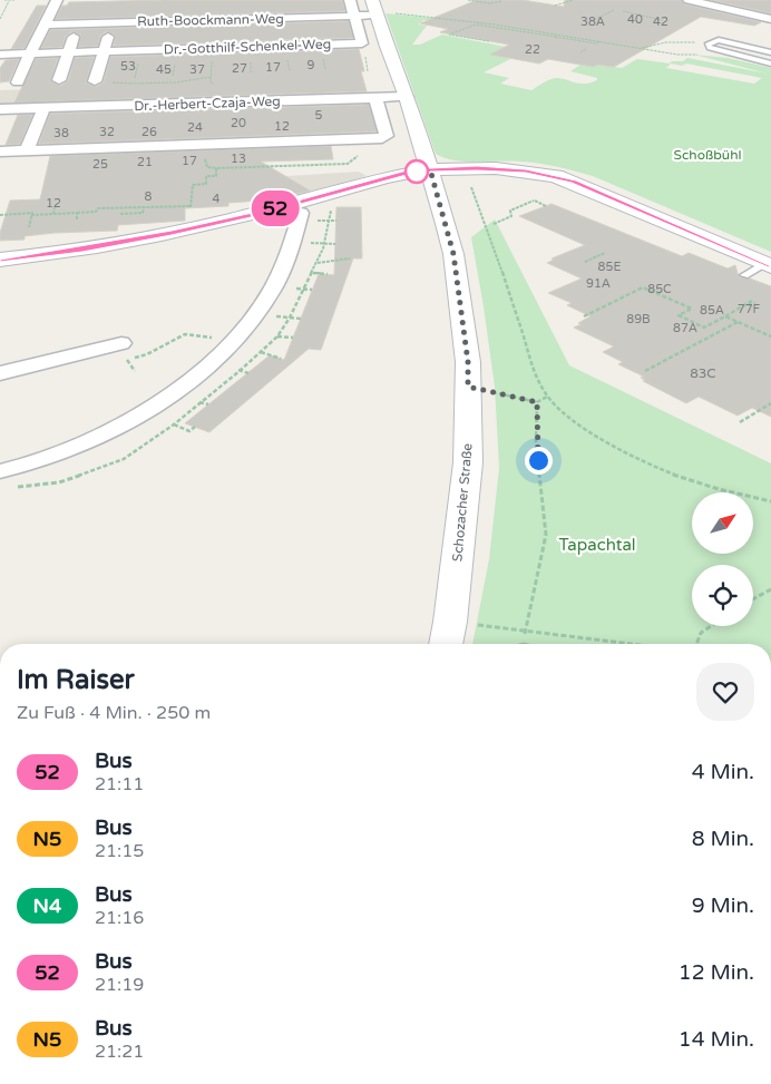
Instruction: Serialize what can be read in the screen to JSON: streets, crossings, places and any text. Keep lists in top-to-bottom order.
{
  "streets": {
    "main road": ["Schozacher Straße"],
    "street": ["Ruth-Boockmann-Weg", "Dr.-Gotthilf-Schenkel-Weg", "Dr.-Herbert-Czaja-Weg"]
  },
  "crossings": [
    ["Ruth-Boockmann-Weg", "Dr.-Gotthilf-Schenkel-Weg"],
    ["Ruth-Boockmann-Weg", "Schozacher Straße"],
    ["Dr.-Herbert-Czaja-Weg", "Schozacher Straße"]
  ],
  "parks": ["Schoßbühl", "Tapachtal"],
  "lines": ["bus line 52"],
  "house_numbers": [
    "40",
    "38A",
    "42",
    "22",
    "9",
    "53",
    "17",
    "27",
    "45",
    "37",
    "5",
    "20",
    "12",
    "24",
    "32",
    "26",
    "38",
    "13",
    "17",
    "21",
    "25",
    "8",
    "4",
    "12",
    "85E",
    "91A",
    "85C",
    "77F",
    "85A",
    "89B",
    "87A",
    "83C"
  ],
  "north": "top right",
  "page": {
    "on_map": "52",
    "heading": ["Im Raiser", "Zu Fuß · 4 Min. · 250 m"],
    "list": [
      {
        "mark": "52",
        "name": "Bus",
        "note": "21:11",
        "value": "4 Min."
      },
      {
        "mark": "N5",
        "name": "Bus",
        "note": "21:15",
        "value": "8 Min."
      },
      {
        "mark": "N4",
        "name": "Bus",
        "note": "21:16",
        "value": "9 Min."
      },
      {
        "mark": "52",
        "name": "Bus",
        "note": "21:19",
        "value": "12 Min."
      },
      {
        "mark": "N5",
        "name": "Bus",
        "note": "21:21",
        "value": "14 Min."
      }
    ]
  }
}
